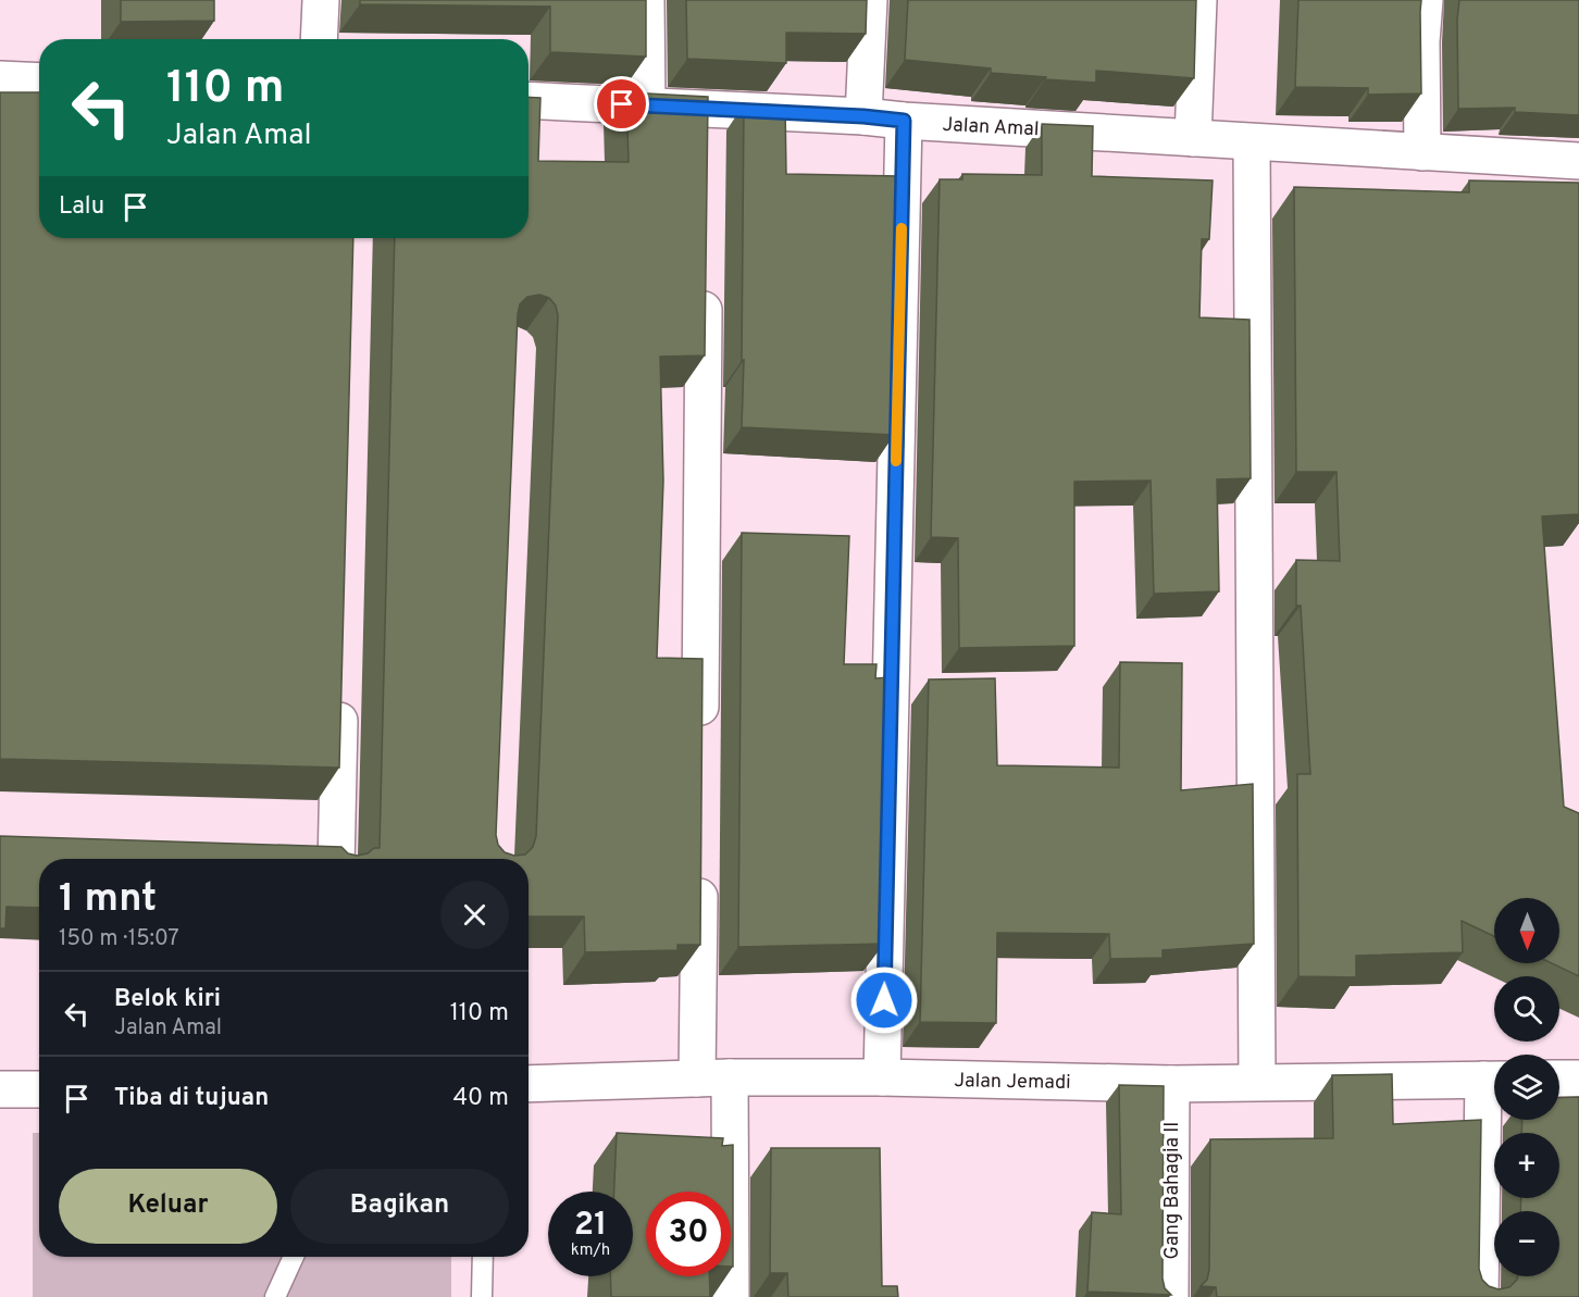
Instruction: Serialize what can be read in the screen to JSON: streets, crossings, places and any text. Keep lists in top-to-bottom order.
{
  "streets": {
    "street": ["Jalan Amal", "Jalan Jemadi", "Gang Bahagia II"]
  },
  "crossings": [
    ["Jalan Jemadi", "Gang Bahagia II"]
  ],
  "north": "bottom",
  "page": {
    "turn": ["110 m", "Jalan Amal"],
    "then": "Lalu",
    "heading": ["1 mnt", "150 m · 15:07"],
    "map_buttons": ["+", "−"],
    "list": [
      {
        "name": "Belok kiri",
        "note": "Jalan Amal",
        "value": "110 m"
      },
      {
        "name": "Tiba di tujuan",
        "value": "40 m"
      }
    ],
    "buttons": ["Keluar", "Bagikan"],
    "speed": "21 km/h",
    "limit": "30"
  }
}
